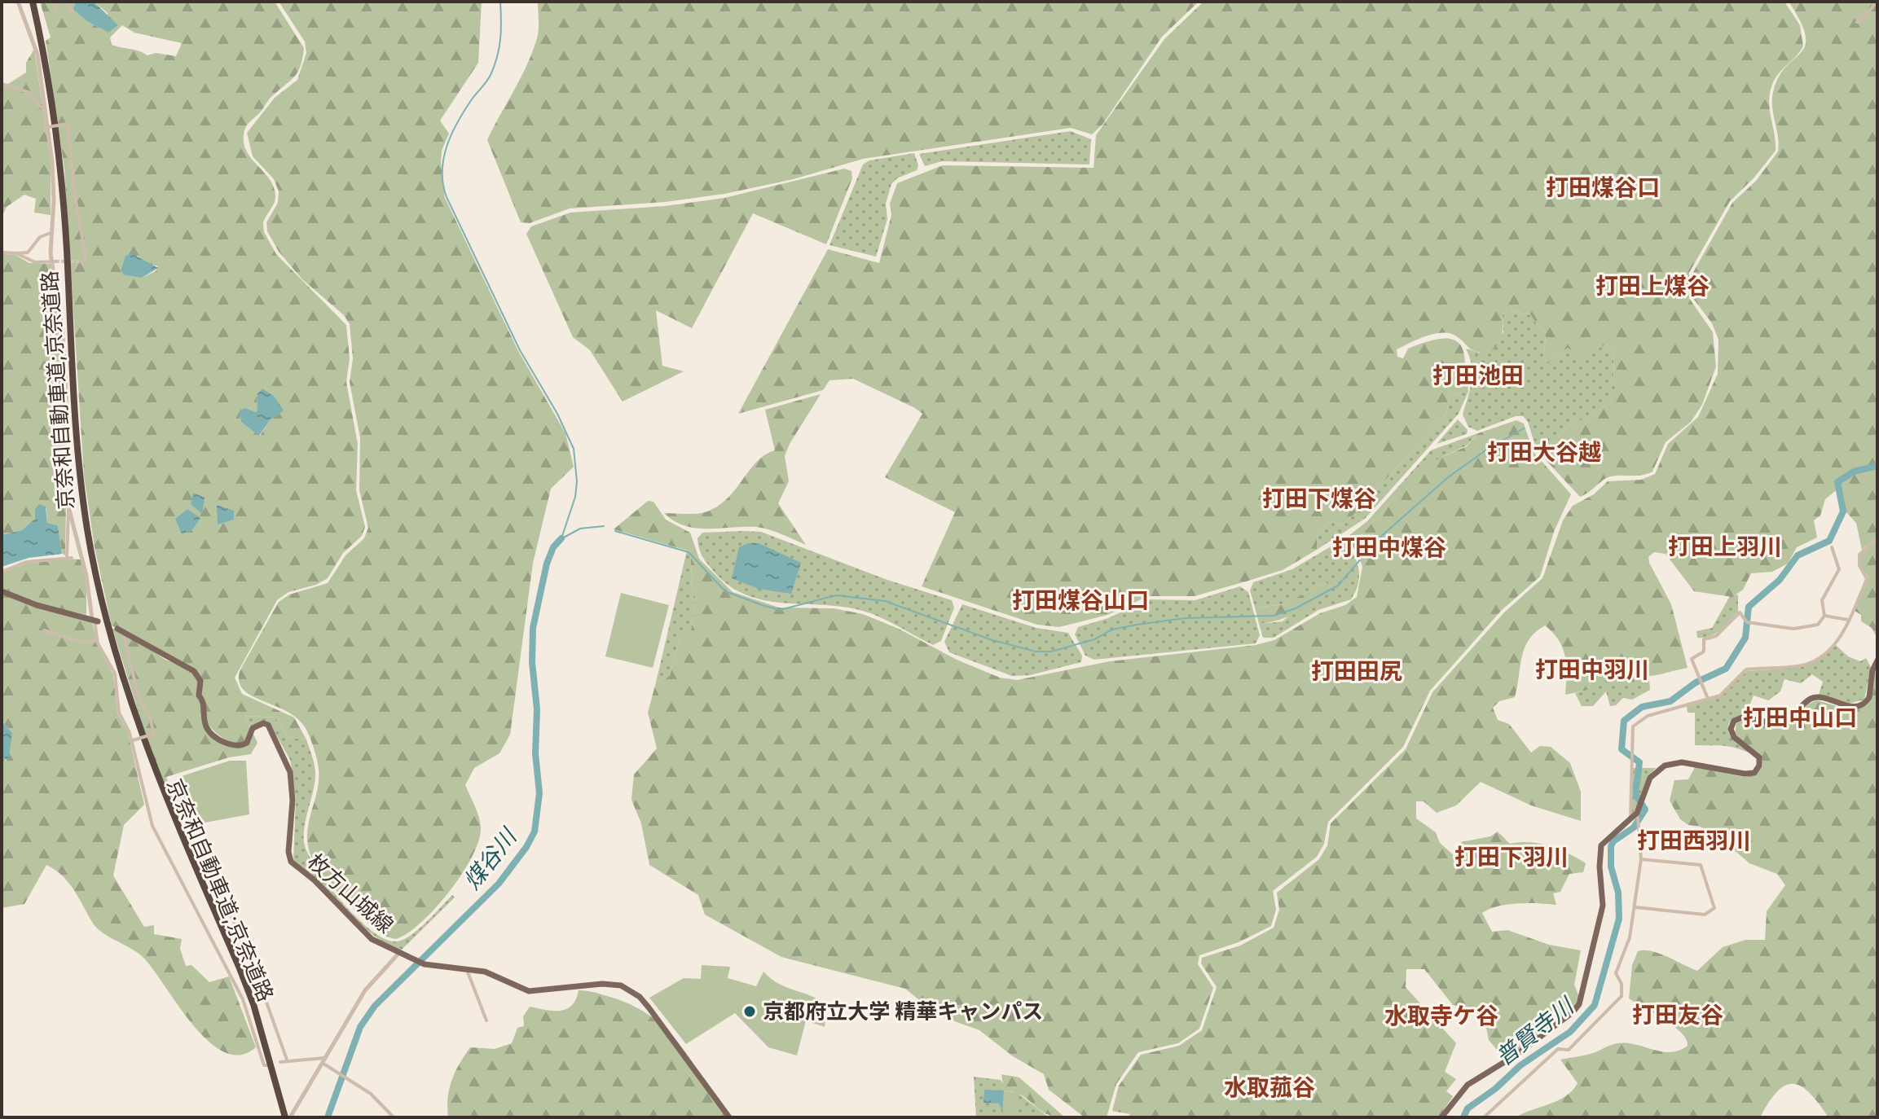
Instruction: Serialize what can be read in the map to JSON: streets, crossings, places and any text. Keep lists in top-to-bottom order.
{
  "streets": {
    "highway": ["京奈和自動車道;京奈道路"],
    "main road": ["枚方山城線"]
  },
  "districts": [
    "打田煤谷口",
    "打田上煤谷",
    "打田池田",
    "打田大谷越",
    "打田下煤谷",
    "打田上羽川",
    "打田中煤谷",
    "打田煤谷山口",
    "打田中羽川",
    "打田田尻",
    "打田中山口",
    "打田西羽川",
    "打田下羽川",
    "打田友谷",
    "水取寺ケ谷",
    "水取菰谷"
  ],
  "water": ["煤谷川", "普賢寺川"],
  "places": ["京都府立大学 精華キャンパス"]
}
